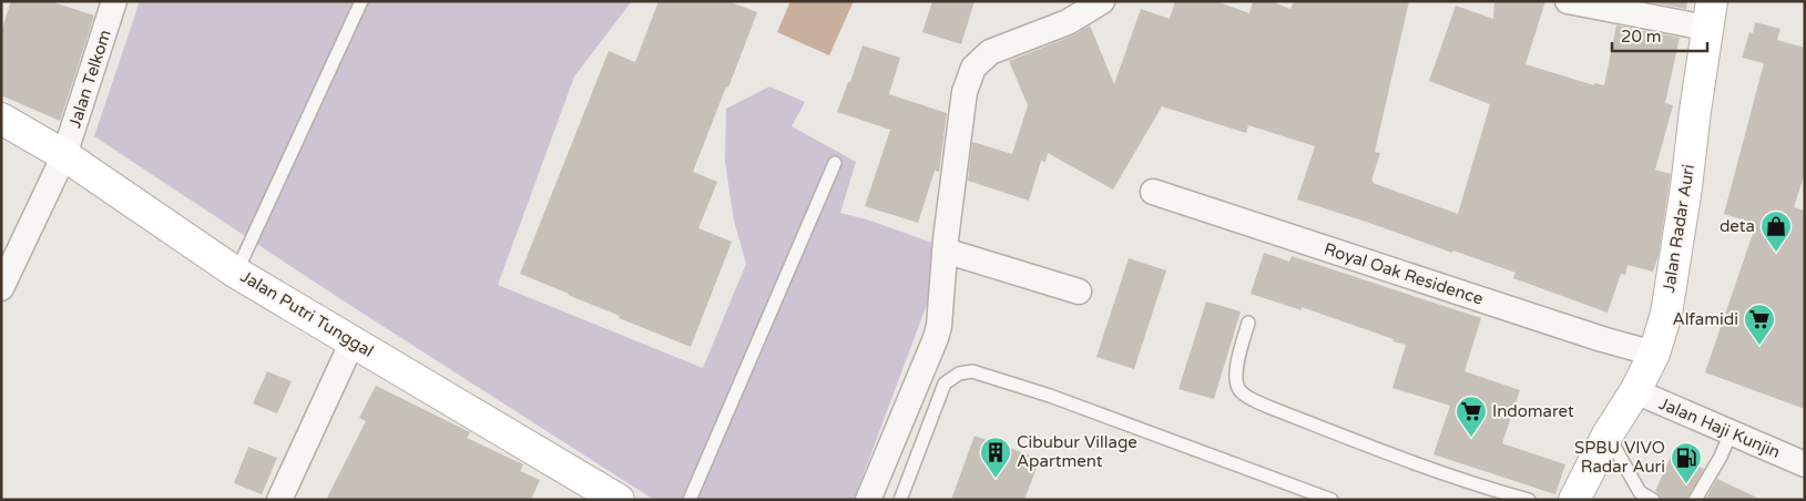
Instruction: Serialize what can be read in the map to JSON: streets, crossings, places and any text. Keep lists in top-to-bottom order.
{
  "streets": {
    "street": [
      "Jalan Telkom",
      "Jalan Radar Auri",
      "Royal Oak Residence",
      "Jalan Putri Tunggal",
      "Jalan Haji Kunjin"
    ]
  },
  "crossings": [
    ["Jalan Telkom", "Jalan Putri Tunggal"],
    ["Jalan Radar Auri", "Royal Oak Residence"],
    ["Jalan Radar Auri", "Jalan Haji Kunjin"]
  ],
  "places": {
    "shop": ["deta"],
    "supermarket": ["Alfamidi", "Indomaret"],
    "building": ["Cibubur Village Apartment"],
    "fuel station": ["SPBU VIVO Radar Auri"]
  },
  "scale_bar": "20 m"
}
